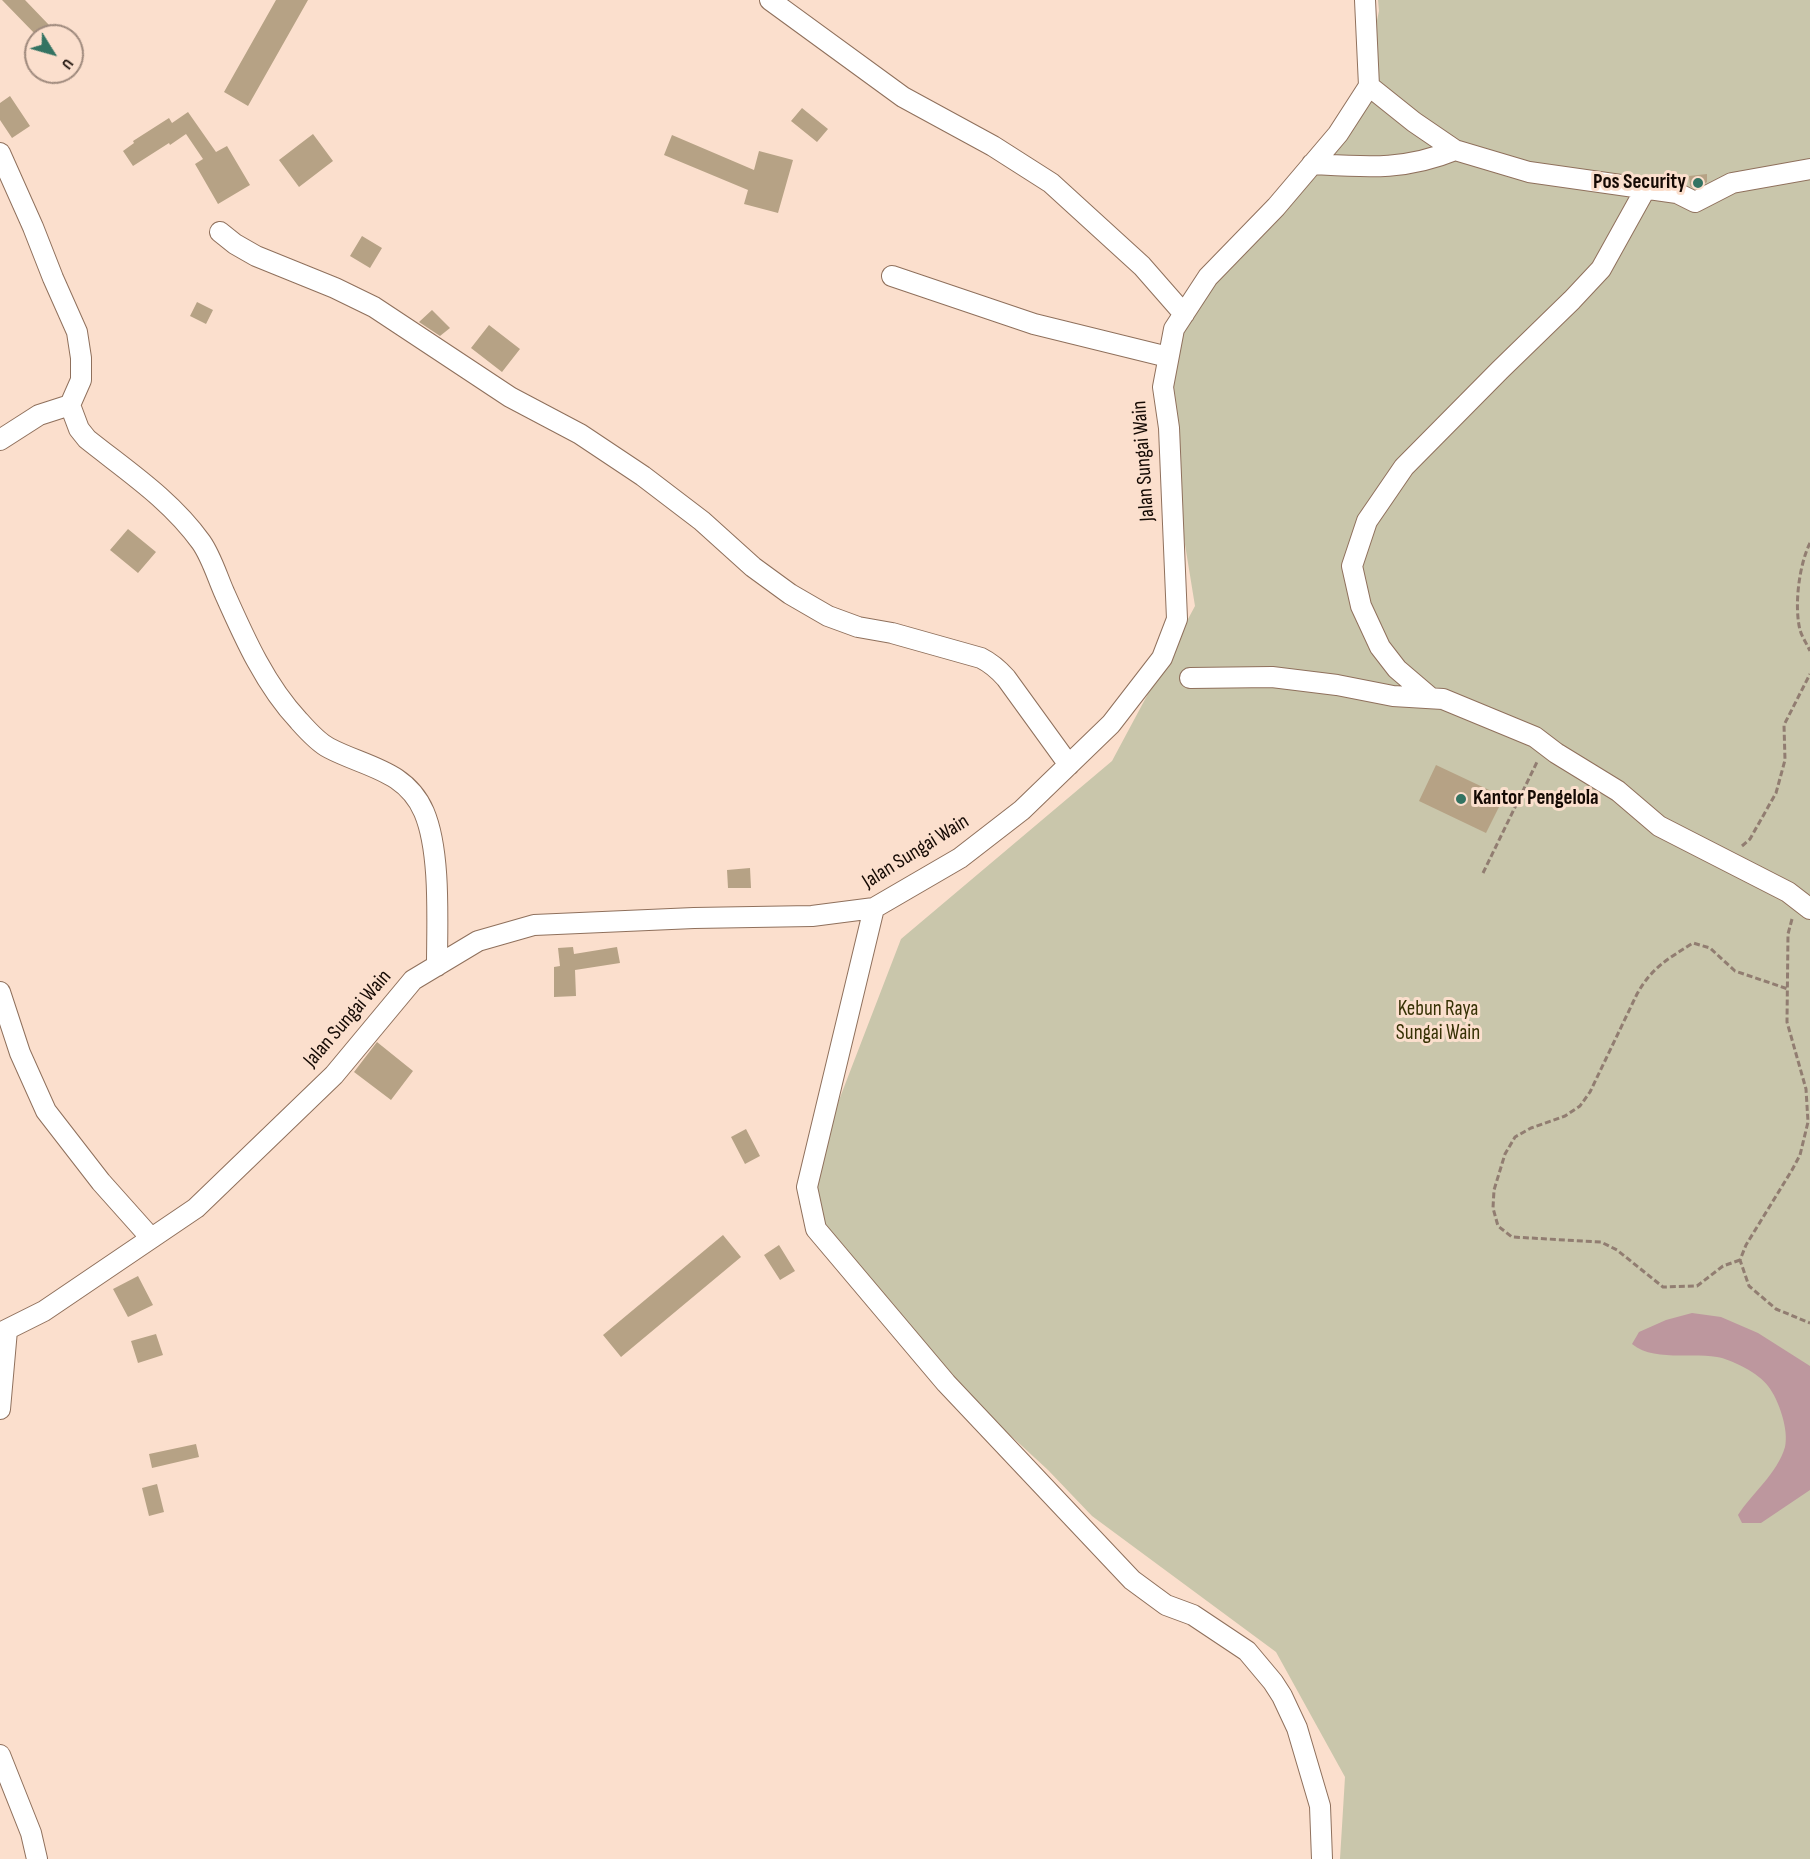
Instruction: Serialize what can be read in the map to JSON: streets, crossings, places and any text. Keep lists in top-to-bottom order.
{
  "streets": {
    "street": ["Jalan Sungai Wain"]
  },
  "parks": ["Kebun Raya Sungai Wain"],
  "places": ["Pos Security", "Kantor Pengelola"],
  "north": "bottom right"
}
